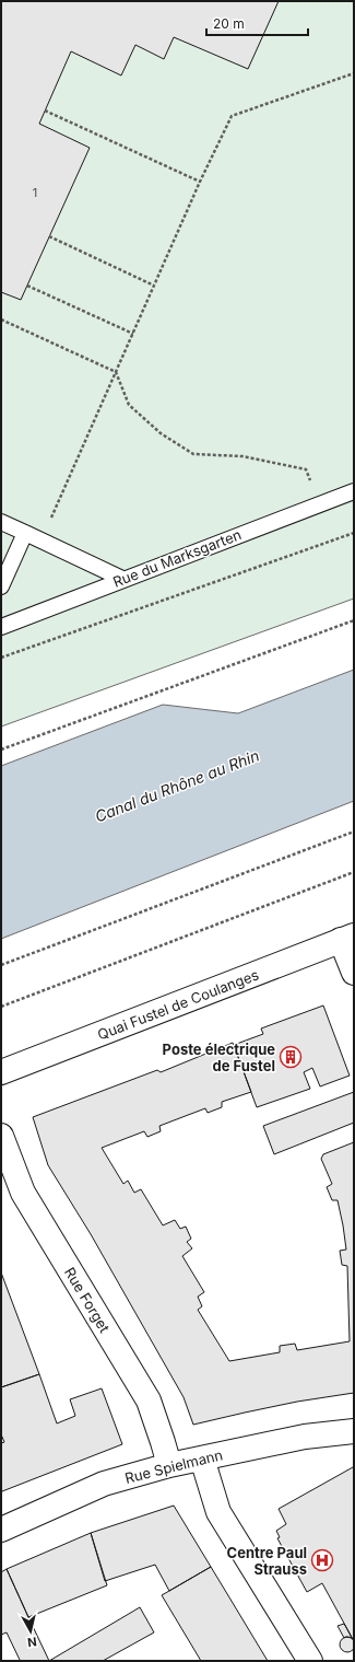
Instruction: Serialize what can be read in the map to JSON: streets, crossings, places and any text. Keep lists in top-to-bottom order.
{
  "streets": {
    "street": ["Quai Fustel de Coulanges", "Rue Forget", "Rue Spielmann"],
    "lane": ["Rue du Marksgarten"]
  },
  "crossings": [
    ["Rue Forget", "Rue Spielmann"]
  ],
  "water": ["Canal du Rhône au Rhin"],
  "places": {
    "building": ["Poste électrique de Fustel"],
    "hospital": ["Centre Paul Strauss"]
  },
  "house_numbers": ["1"],
  "scale_bar": "20 m",
  "north": "bottom"
}
